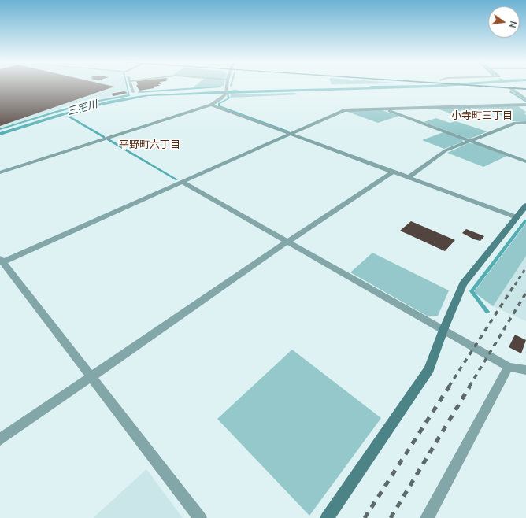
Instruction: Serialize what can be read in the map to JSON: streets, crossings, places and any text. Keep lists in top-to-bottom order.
{
  "districts": ["小寺町三丁目", "平野町六丁目"],
  "water": ["三宅川"],
  "north": "right"
}
